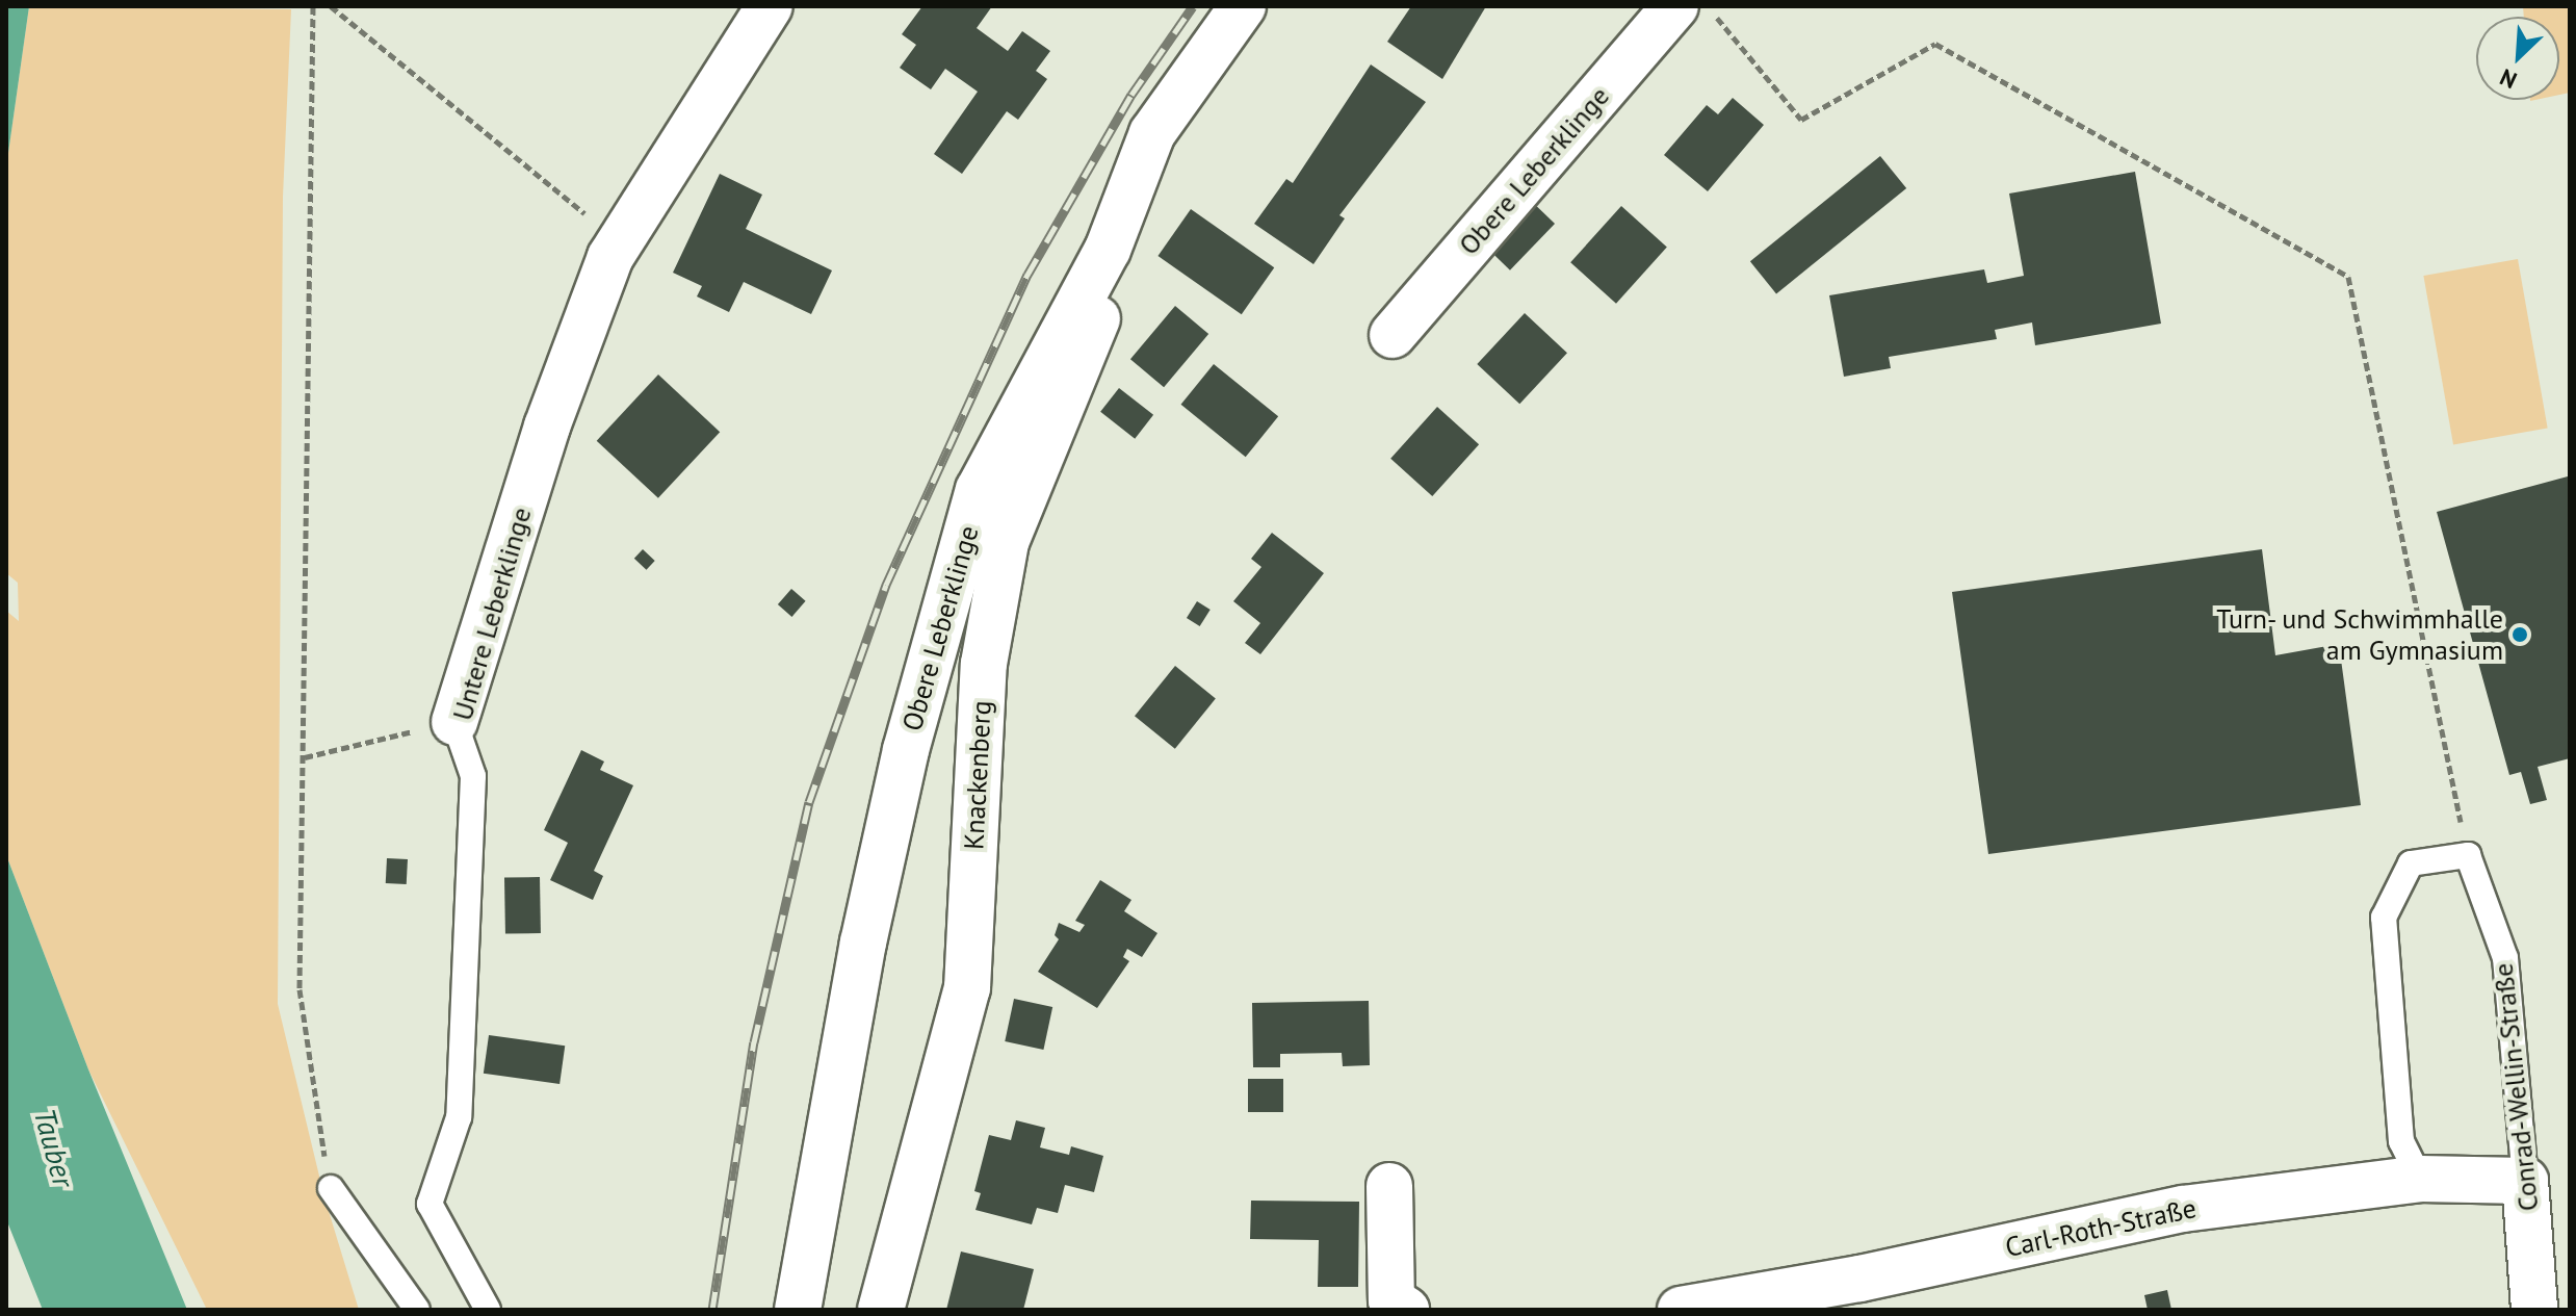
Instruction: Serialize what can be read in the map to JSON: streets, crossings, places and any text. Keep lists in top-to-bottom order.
{
  "streets": {
    "street": [
      "Obere Leberklinge",
      "Untere Leberklinge",
      "Knackenberg",
      "Conrad-Wellin-Straße",
      "Carl-Roth-Straße"
    ]
  },
  "crossings": [
    ["Obere Leberklinge", "Knackenberg"],
    ["Conrad-Wellin-Straße", "Carl-Roth-Straße"]
  ],
  "water": ["Tauber"],
  "places": ["Turn- und Schwimmhalle am Gymnasium"],
  "north": "bottom left"
}
